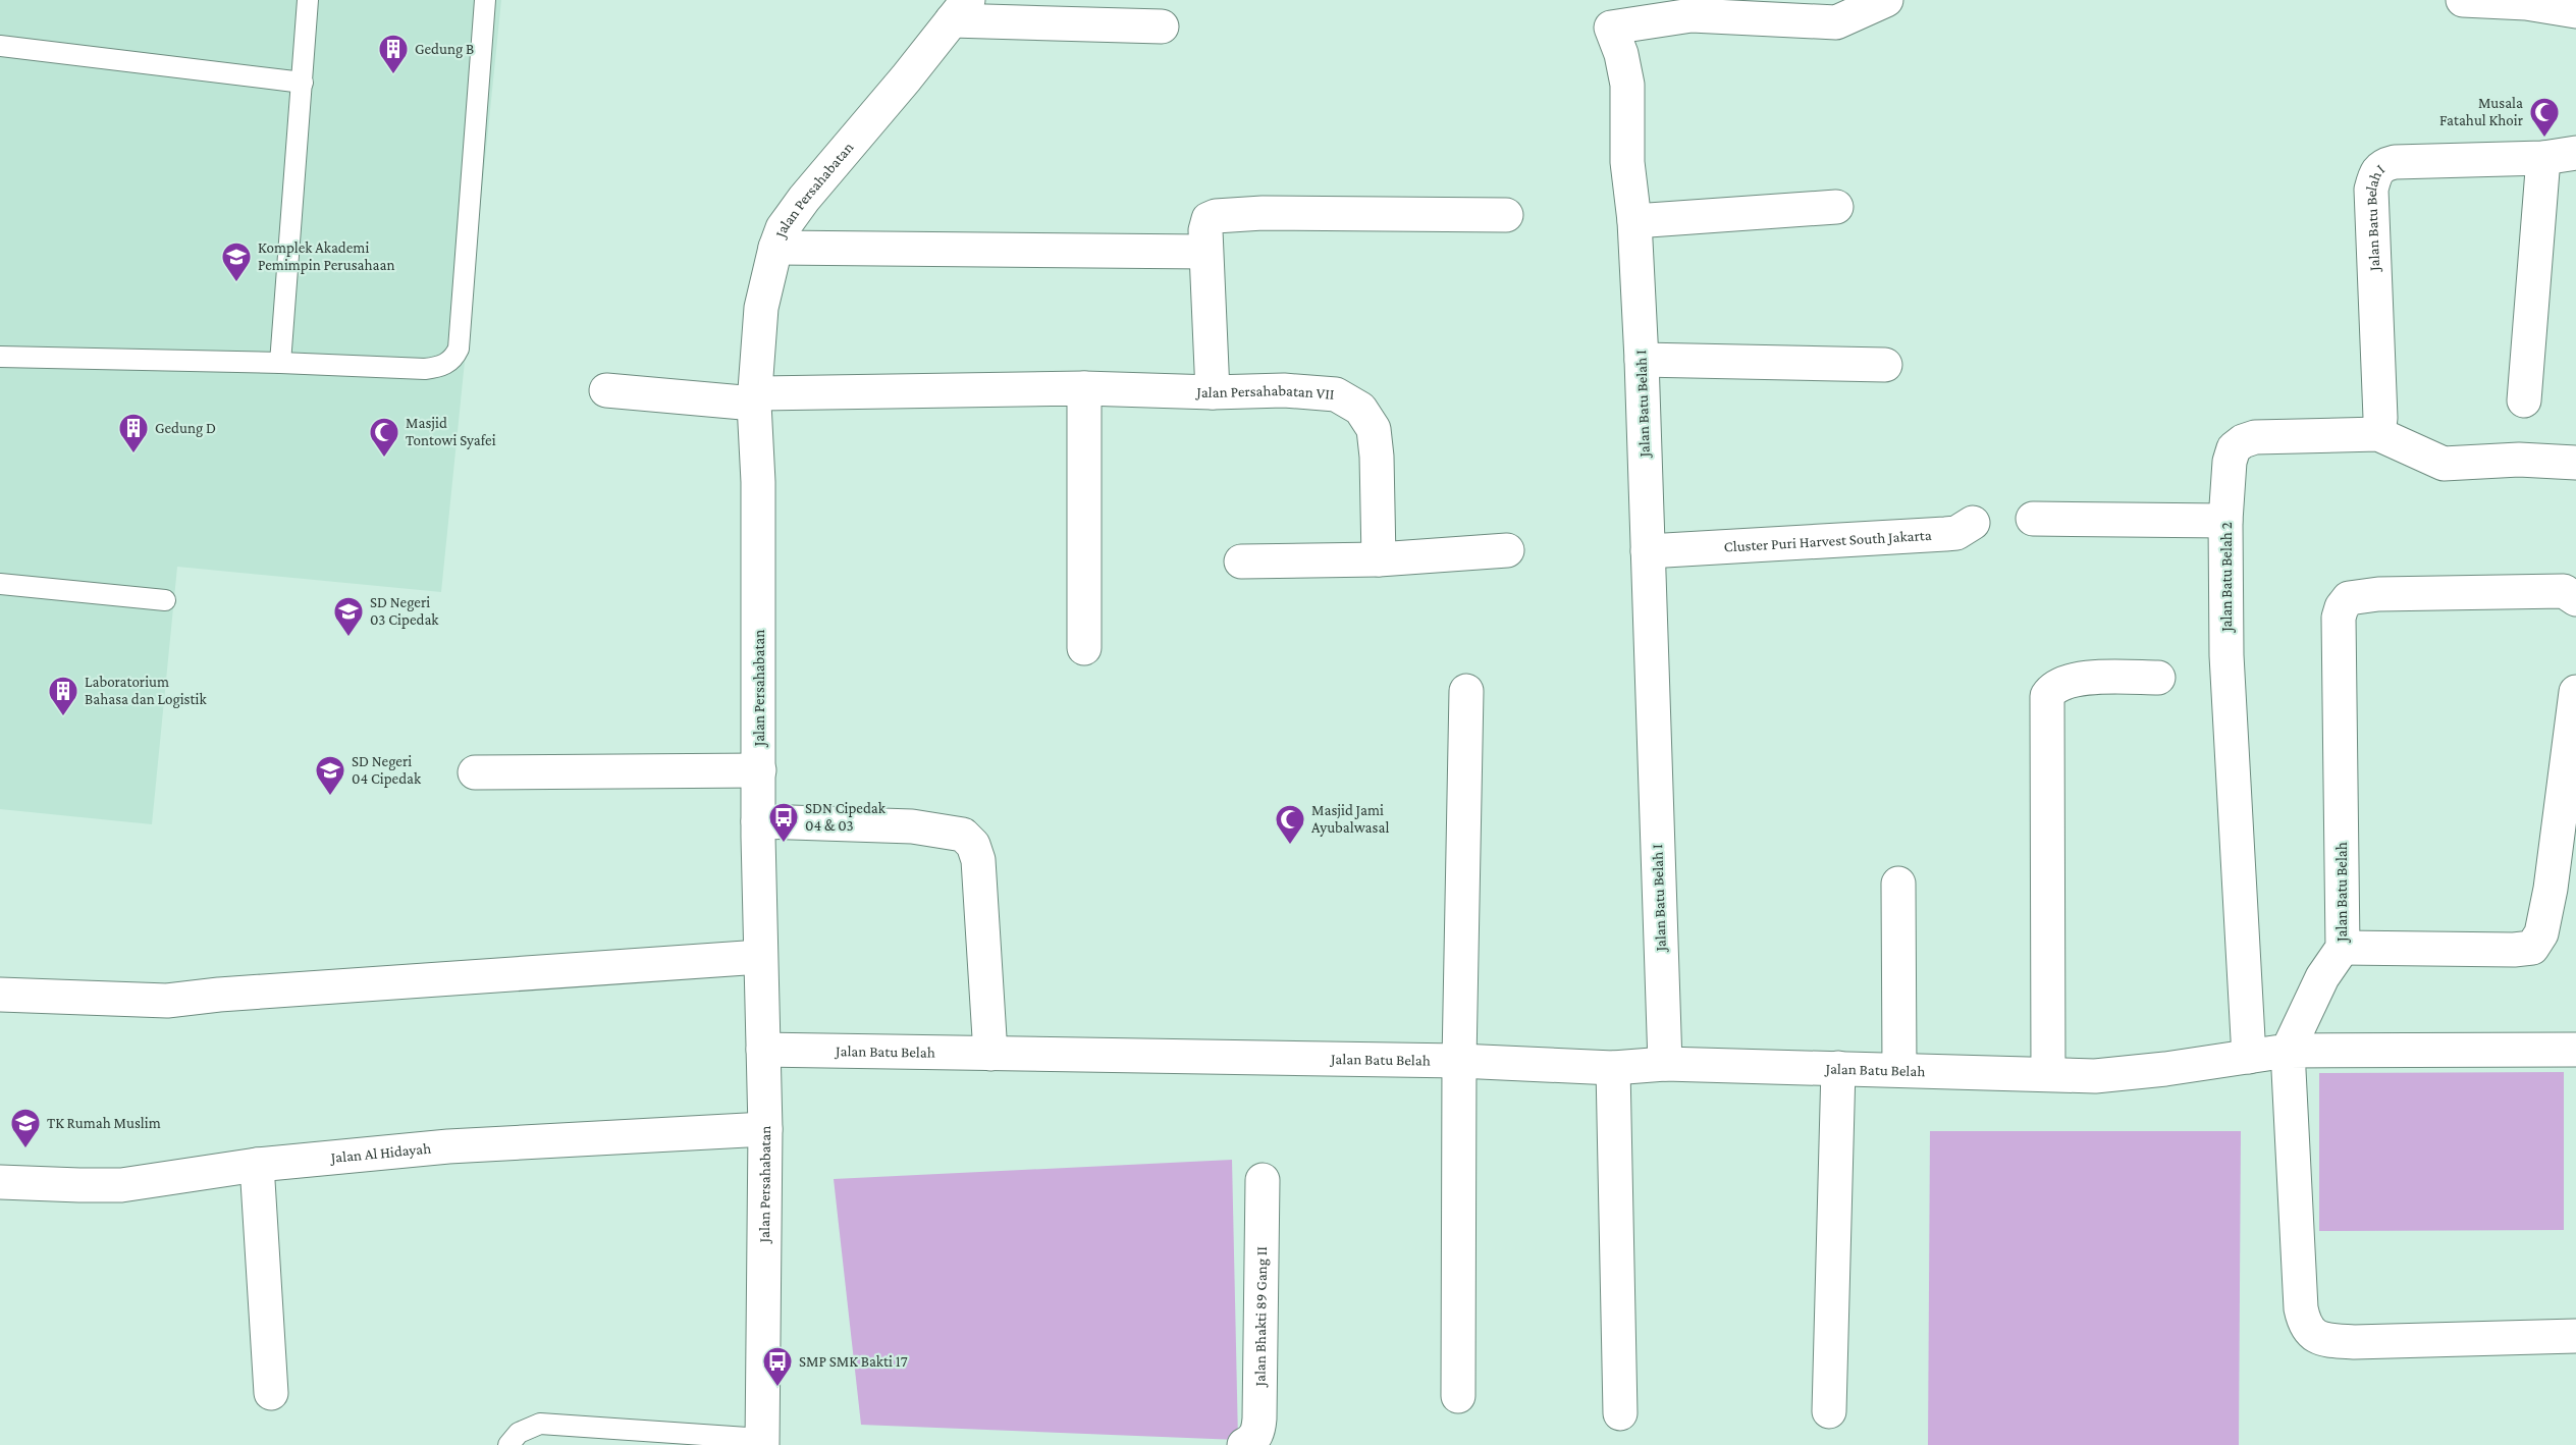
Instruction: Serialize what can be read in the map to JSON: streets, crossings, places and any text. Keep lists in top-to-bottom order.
{
  "streets": {
    "street": [
      "Jalan Persahabatan",
      "Jalan Batu Belah I",
      "Jalan Persahabatan VII",
      "Cluster Puri Harvest South Jakarta",
      "Jalan Batu Belah 2",
      "Jalan Batu Belah",
      "Jalan Al Hidayah",
      "Jalan Bhakti 89 Gang II"
    ]
  },
  "crossings": [
    ["Jalan Persahabatan", "Jalan Persahabatan VII"],
    ["Jalan Persahabatan", "Jalan Batu Belah"],
    ["Jalan Persahabatan", "Jalan Al Hidayah"],
    ["Jalan Batu Belah I", "Cluster Puri Harvest South Jakarta"],
    ["Jalan Batu Belah I", "Jalan Batu Belah 2"],
    ["Jalan Batu Belah I", "Jalan Batu Belah"],
    ["Jalan Batu Belah 2", "Jalan Batu Belah"]
  ],
  "places": {
    "building": ["Gedung B", "Gedung D", "Laboratorium Bahasa dan Logistik"],
    "mosque": ["Musala Fatahul Khoir", "Masjid Tontowi Syafei", "Masjid Jami Ayubalwasal"],
    "school or university": [
      "Komplek Akademi Pemimpin Perusahaan",
      "SD Negeri 03 Cipedak",
      "SD Negeri 04 Cipedak",
      "TK Rumah Muslim"
    ],
    "bus stop": ["SDN Cipedak 04 & 03", "SMP SMK Bakti 17"]
  }
}
